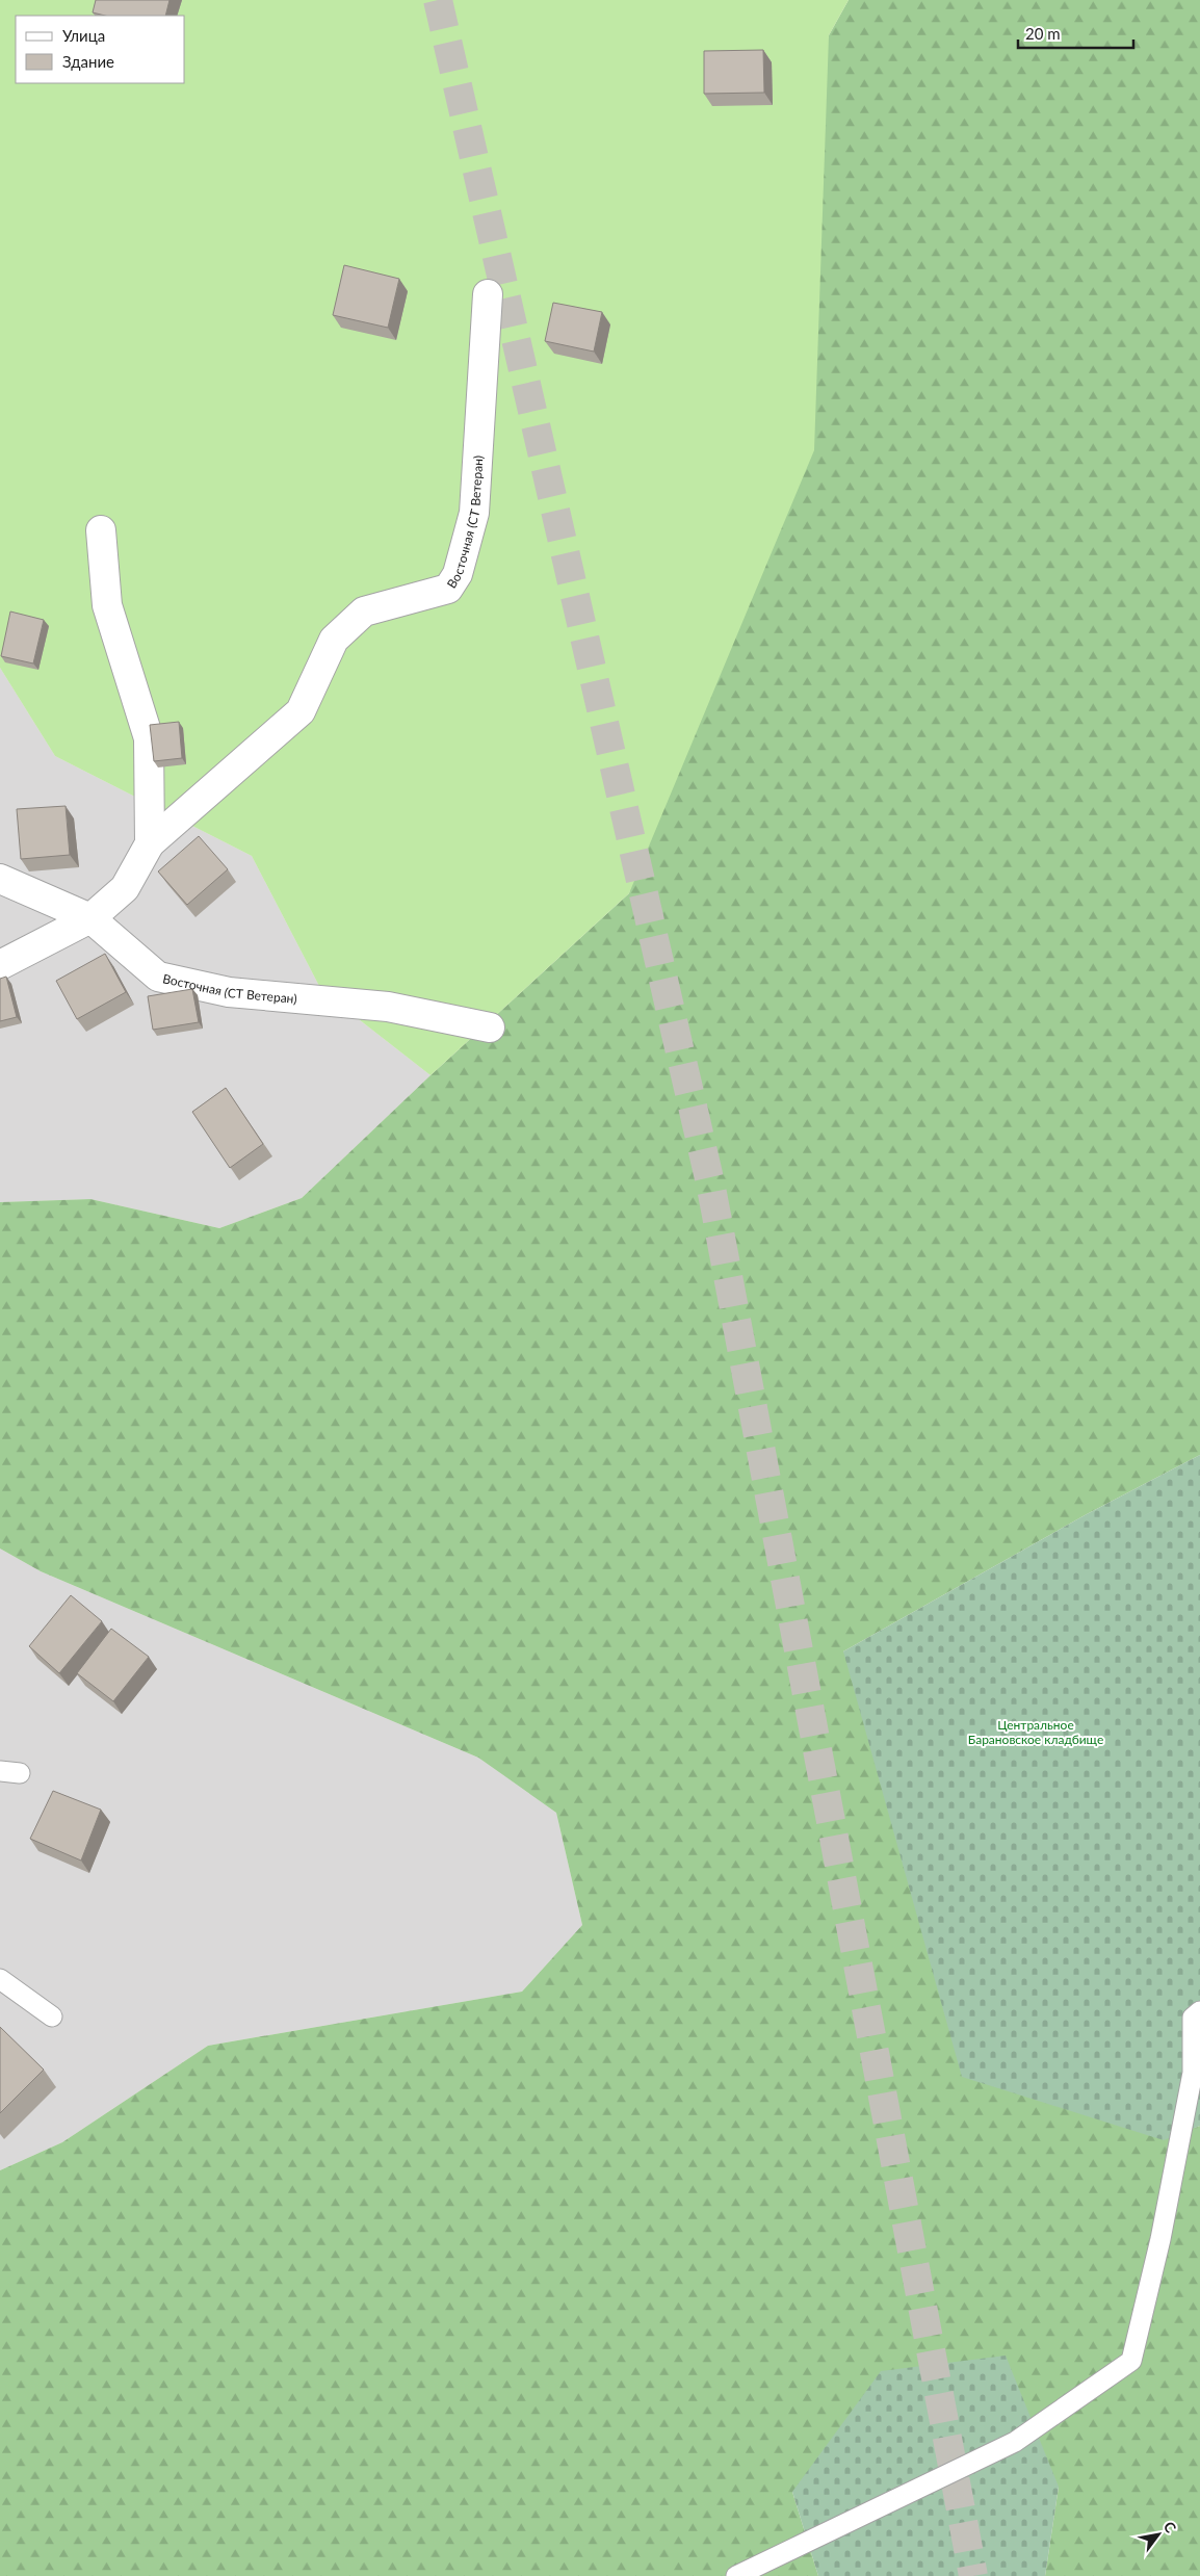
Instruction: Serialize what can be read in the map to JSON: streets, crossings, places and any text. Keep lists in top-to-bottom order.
{
  "streets": {
    "street": ["Восточная (СТ Ветеран)"]
  },
  "parks": ["Центральное Барановское кладбище"],
  "legend": ["Улица", "Здание"],
  "scale_bar": "20 m",
  "north": "top right"
}
